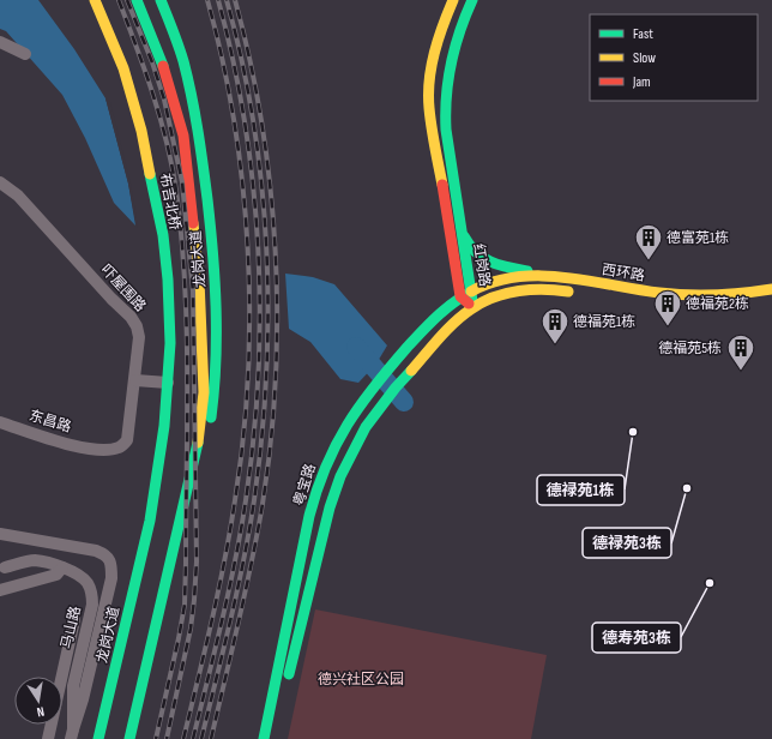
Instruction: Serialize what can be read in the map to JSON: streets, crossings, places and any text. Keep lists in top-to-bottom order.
{
  "streets": {
    "main road": [
      "布吉北桥",
      "龙岗大道",
      "红岗路",
      "西环路",
      "粤宝路"
    ],
    "street": ["吓屋围路", "东昌路", "马山路"]
  },
  "crossings": [
    ["布吉北桥", "龙岗大道"],
    ["红岗路", "西环路"],
    ["红岗路", "粤宝路"],
    ["西环路", "粤宝路"],
    ["吓屋围路", "东昌路"]
  ],
  "parks": ["德兴社区公园"],
  "places": {
    "building": [
      "德富苑1栋",
      "德福苑2栋",
      "德福苑1栋",
      "德福苑5栋"
    ],
    "other": ["德禄苑1栋", "德禄苑3栋", "德寿苑3栋"]
  },
  "legend": ["Fast", "Slow", "Jam"],
  "north": "bottom"
}
